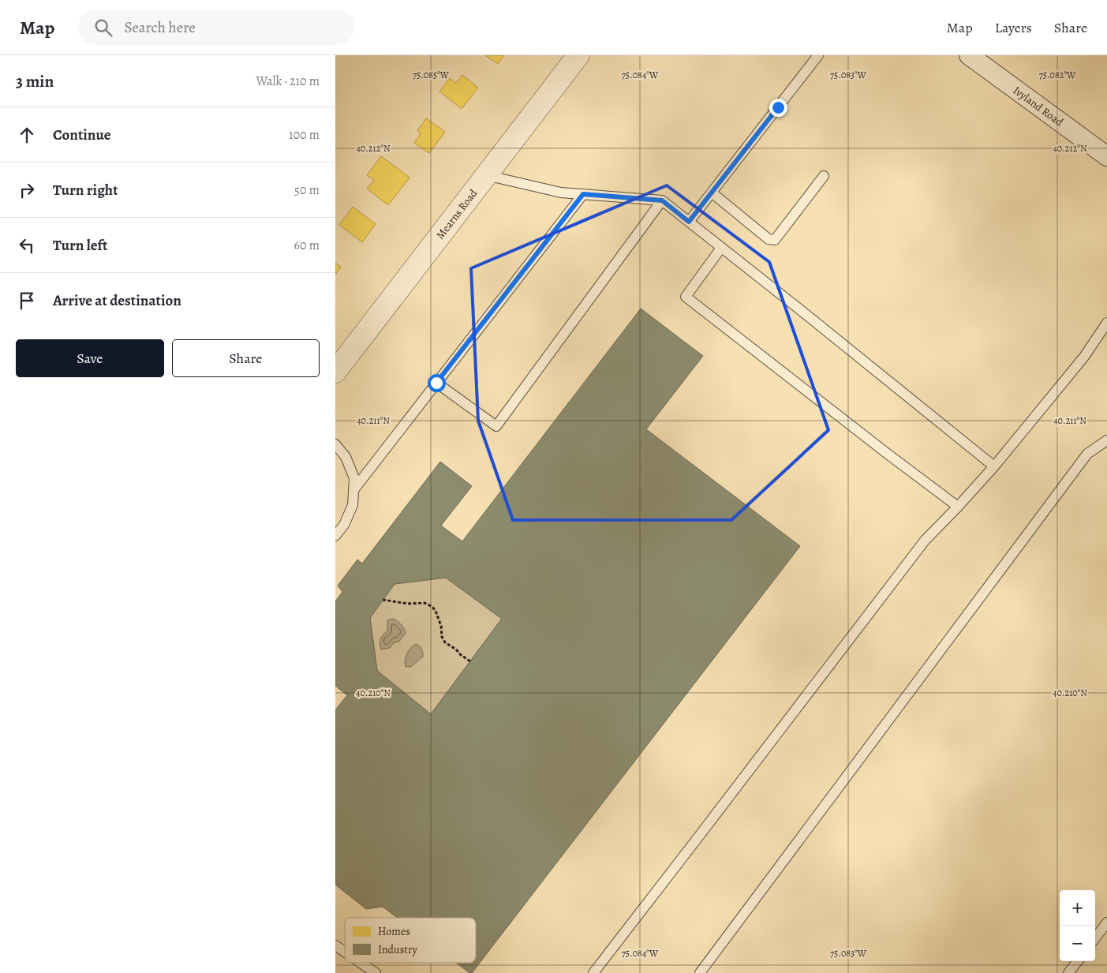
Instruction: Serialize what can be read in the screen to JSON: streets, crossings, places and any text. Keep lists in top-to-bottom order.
{
  "streets": {
    "street": ["Ivyland Road", "Mearns Road"]
  },
  "legend": ["Homes", "Industry"],
  "page": {
    "header": "Map",
    "search": "Search here",
    "nav": ["Map", "Layers", "Share"],
    "heading": ["3 min", "Walk · 210 m"],
    "list": [
      ["Continue", "100 m"],
      ["Turn right", "50 m"],
      ["Turn left", "60 m"],
      "Arrive at destination"
    ],
    "buttons": ["Save", "Share"],
    "map_buttons": ["+", "−"]
  },
  "coordinates": [
    "75.085°W",
    "75.084°W",
    "75.083°W",
    "75.082°W",
    "40.212°N",
    "40.211°N",
    "40.210°N"
  ]
}
